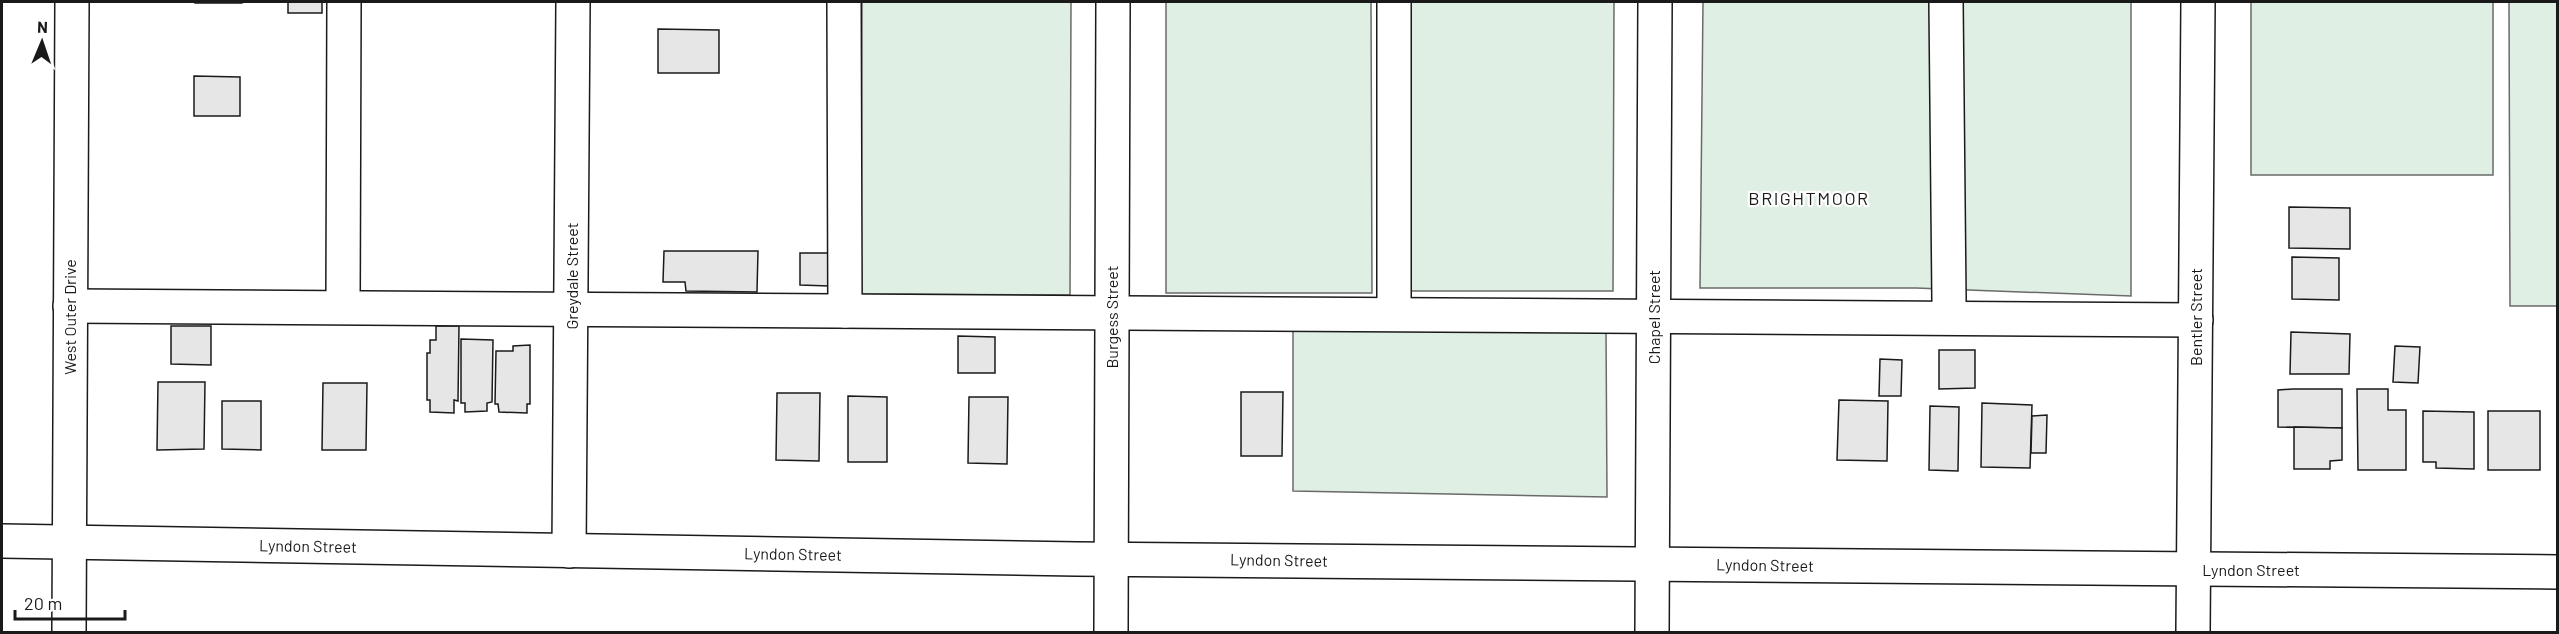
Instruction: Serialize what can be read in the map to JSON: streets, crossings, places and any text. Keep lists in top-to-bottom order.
{
  "streets": {
    "street": [
      "Greydale Street",
      "West Outer Drive",
      "Burgess Street",
      "Chapel Street",
      "Bentler Street",
      "Lyndon Street"
    ]
  },
  "crossings": [
    ["Greydale Street", "Lyndon Street"],
    ["West Outer Drive", "Lyndon Street"],
    ["Burgess Street", "Lyndon Street"],
    ["Chapel Street", "Lyndon Street"],
    ["Bentler Street", "Lyndon Street"]
  ],
  "districts": ["BRIGHTMOOR"],
  "scale_bar": "20 m",
  "north": "top"
}
